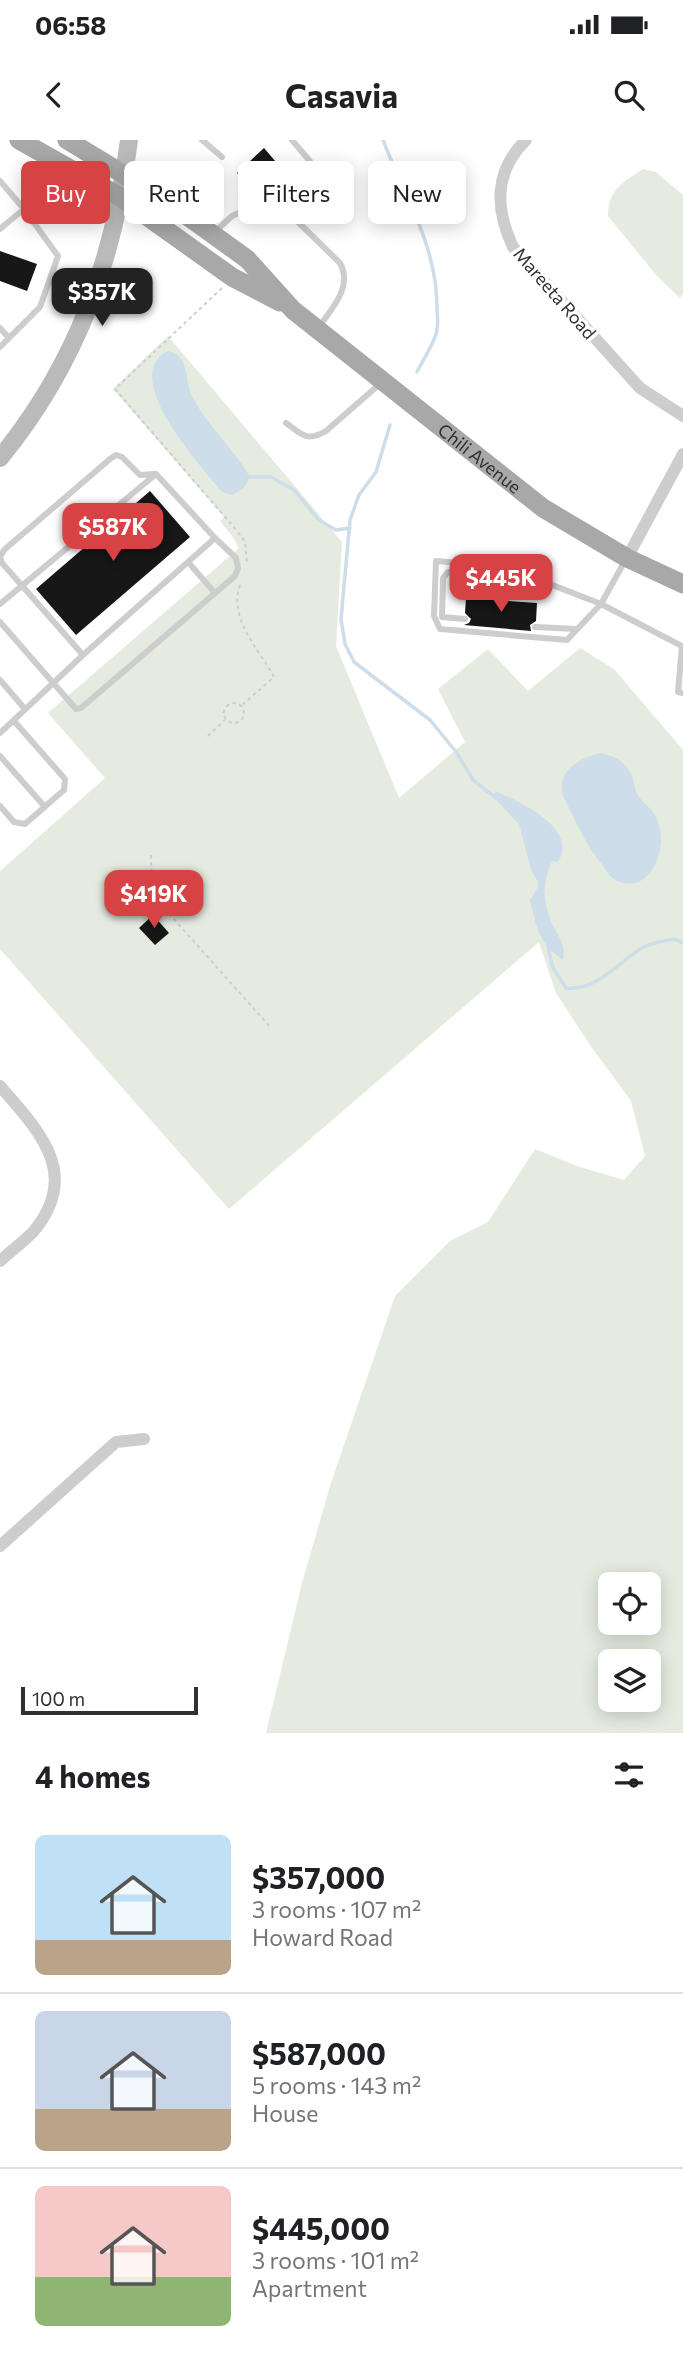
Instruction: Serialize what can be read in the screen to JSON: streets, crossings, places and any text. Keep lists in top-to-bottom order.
{
  "streets": {
    "main road": ["Chili Avenue"],
    "street": ["Mareeta Road"]
  },
  "scale_bar": "100 m",
  "page": {
    "status": "06:58",
    "header": "Casavia",
    "chip": [
      "Buy",
      "Rent",
      "Filters",
      "New"
    ],
    "price": [
      "$357K",
      "$587K",
      "$445K",
      "$419K"
    ],
    "scale": "100 m",
    "heading": "4 homes",
    "list": [
      {
        "name": "$357,000",
        "note": "3 rooms · 107 m² · Howard Road"
      },
      {
        "name": "$587,000",
        "note": "5 rooms · 143 m² · House"
      },
      {
        "name": "$445,000",
        "note": "3 rooms · 101 m² · Apartment"
      }
    ]
  }
}
